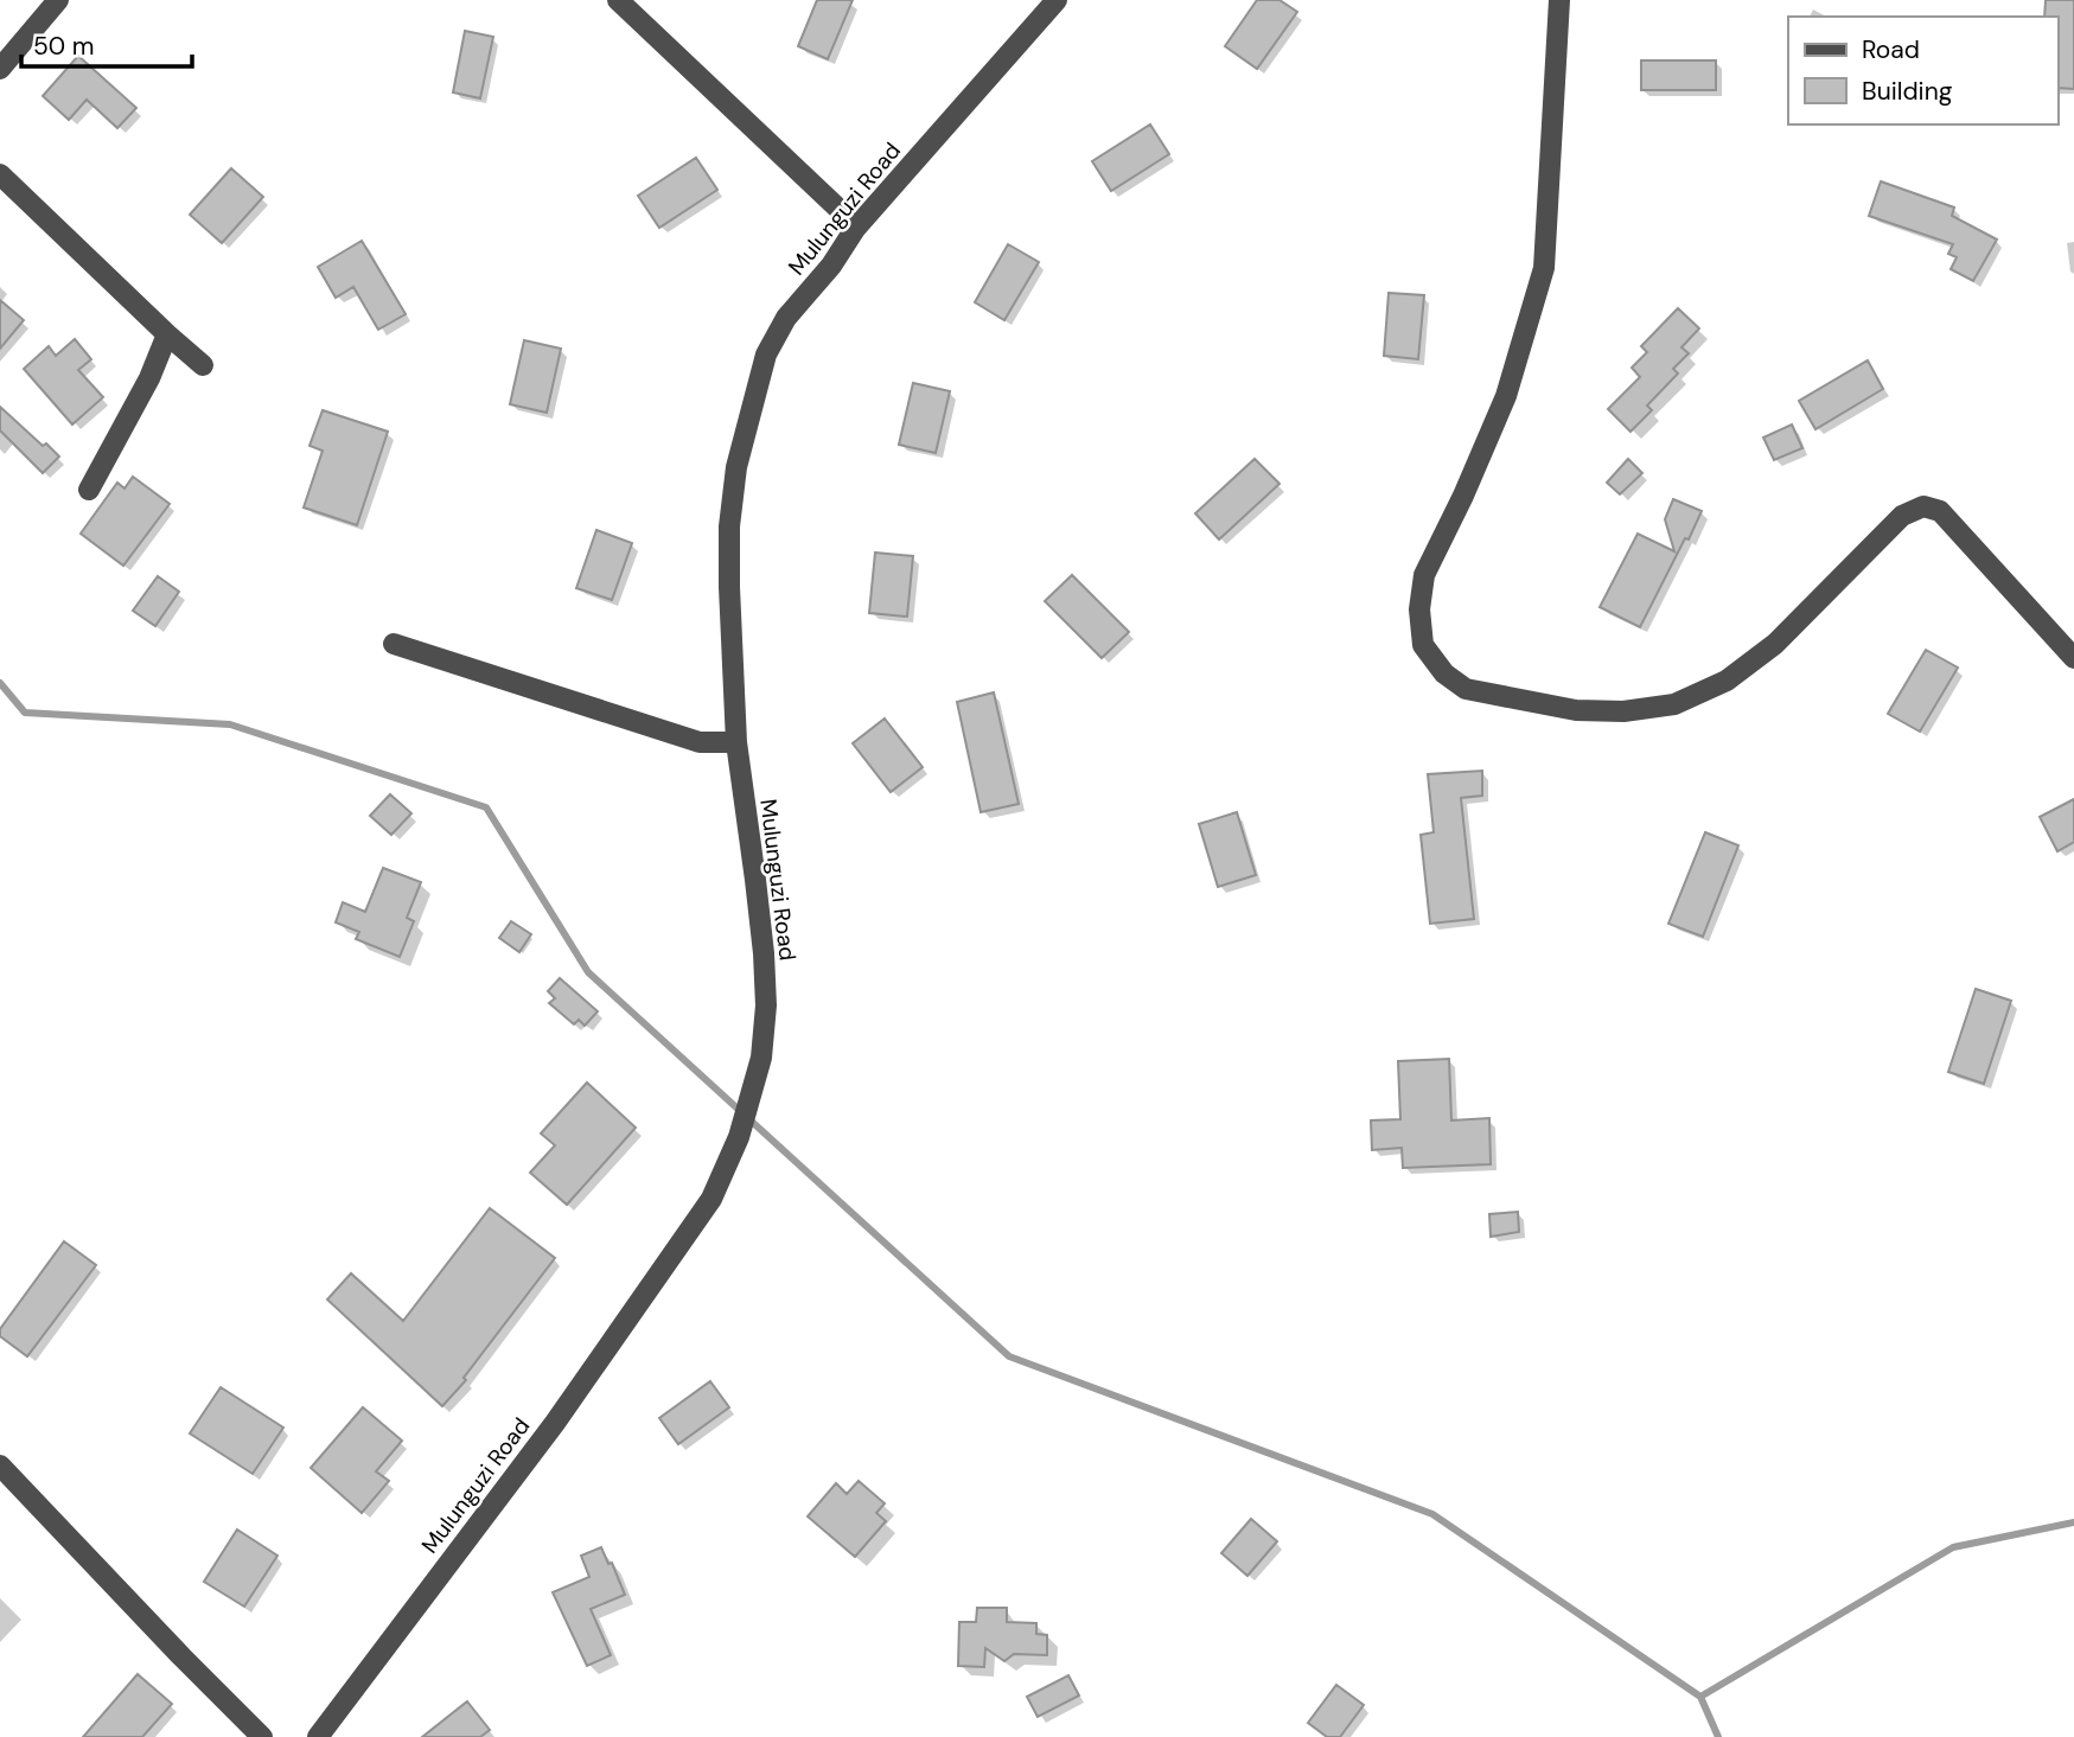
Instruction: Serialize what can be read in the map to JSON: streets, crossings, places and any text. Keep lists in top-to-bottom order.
{
  "streets": {
    "street": ["Mulunguzi Road"]
  },
  "legend": ["Road", "Building"],
  "scale_bar": "50 m"
}
